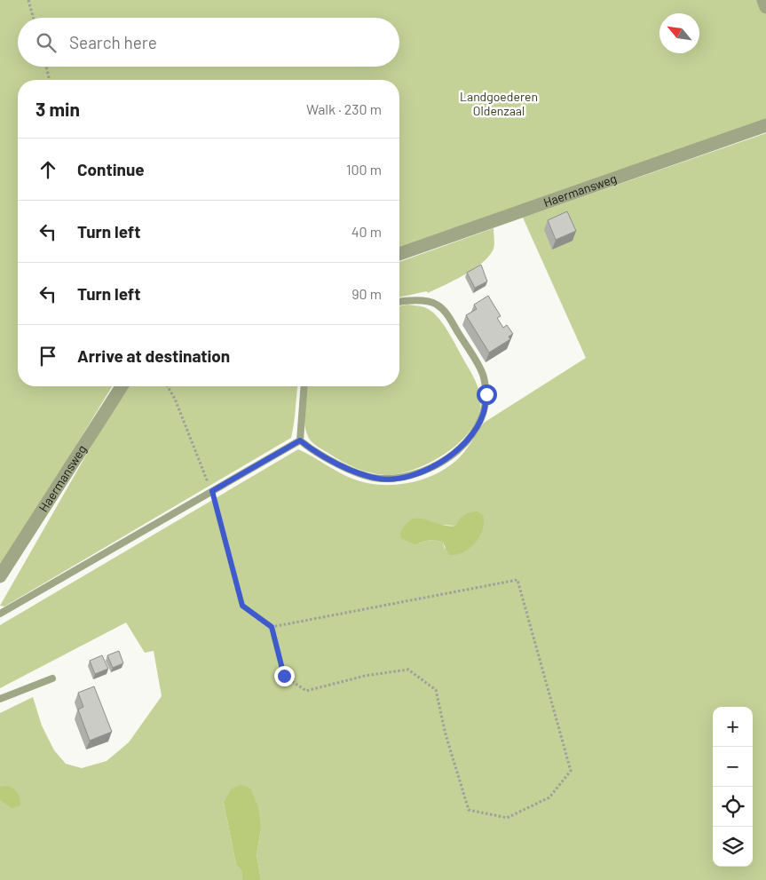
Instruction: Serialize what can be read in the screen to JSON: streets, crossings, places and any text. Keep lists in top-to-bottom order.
{
  "streets": {
    "street": ["Haermansweg"]
  },
  "parks": ["Landgoederen Oldenzaal"],
  "north": "top left",
  "page": {
    "search": "Search here",
    "heading": ["3 min", "Walk · 230 m"],
    "list": [
      ["Continue", "100 m"],
      ["Turn left", "40 m"],
      ["Turn left", "90 m"],
      "Arrive at destination"
    ],
    "map_buttons": ["+", "−"]
  }
}
